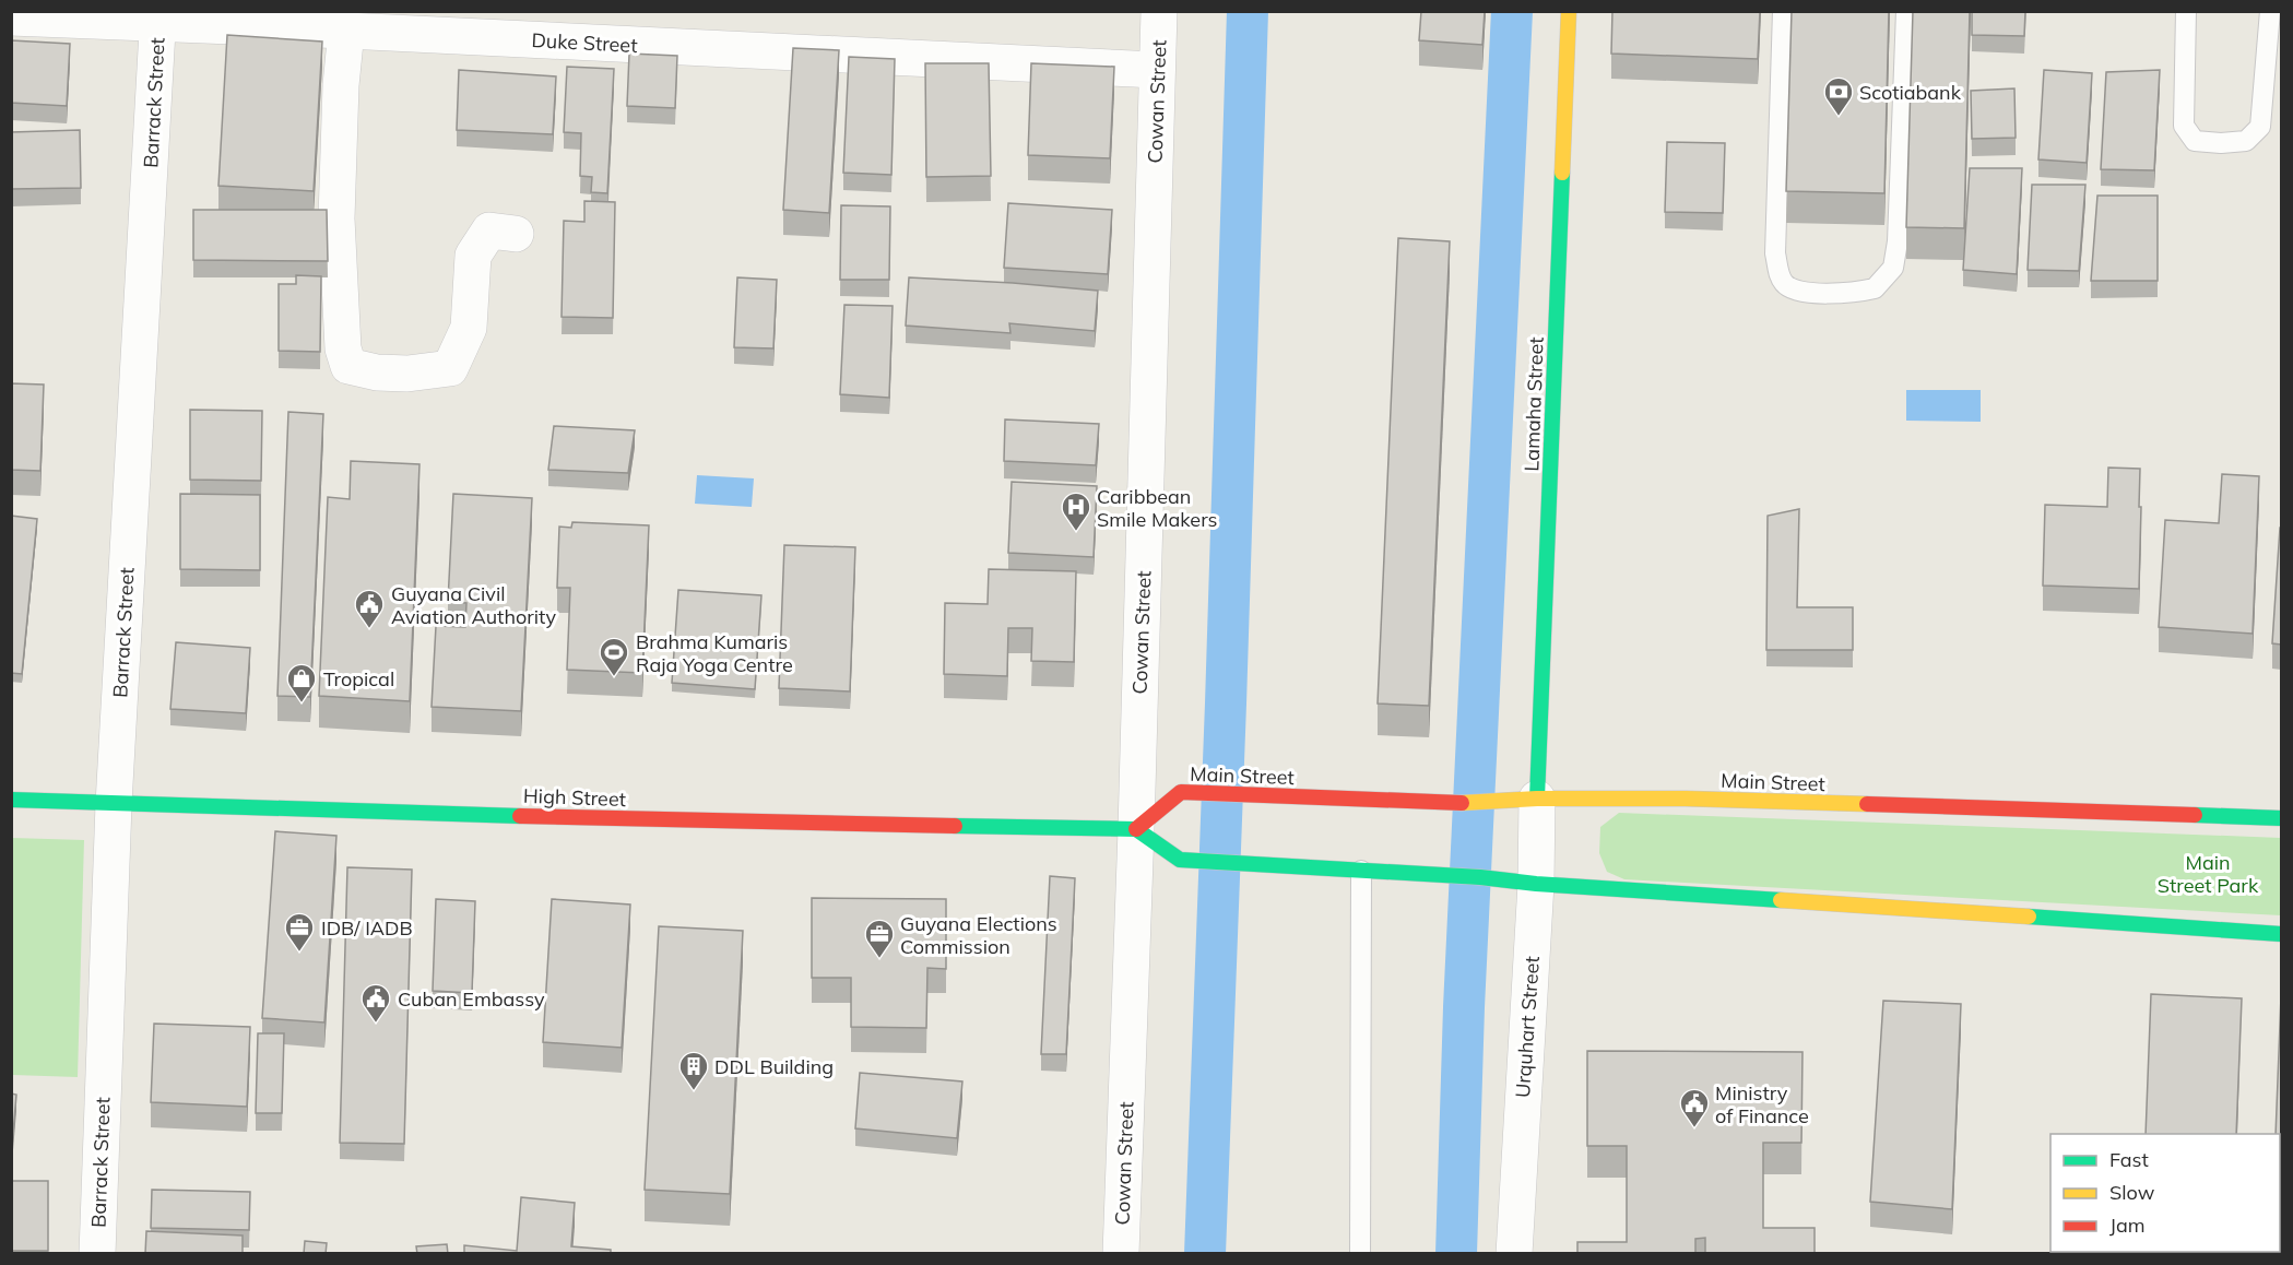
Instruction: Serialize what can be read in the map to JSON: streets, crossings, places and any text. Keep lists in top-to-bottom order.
{
  "streets": {
    "main road": ["Lamaha Street", "Main Street", "High Street"],
    "street": [
      "Duke Street",
      "Cowan Street",
      "Barrack Street",
      "Urquhart Street"
    ]
  },
  "crossings": [
    ["Duke Street", "Cowan Street"],
    ["Duke Street", "Barrack Street"],
    ["Cowan Street", "Main Street"],
    ["Cowan Street", "High Street"],
    ["Barrack Street", "High Street"],
    ["Lamaha Street", "Main Street"],
    ["Lamaha Street", "Urquhart Street"],
    ["Main Street", "High Street"],
    ["Main Street", "Urquhart Street"]
  ],
  "parks": ["Main Street Park"],
  "places": {
    "bank": ["Scotiabank"],
    "hospital": ["Caribbean Smile Makers"],
    "public building": ["Guyana Civil Aviation Authority", "Cuban Embassy", "Ministry of Finance"],
    "sports": ["Brahma Kumaris Raja Yoga Centre"],
    "shop": ["Tropical"],
    "office": ["IDB/ IADB", "Guyana Elections Commission"],
    "building": ["DDL Building"]
  },
  "legend": ["Fast", "Slow", "Jam"]
}
